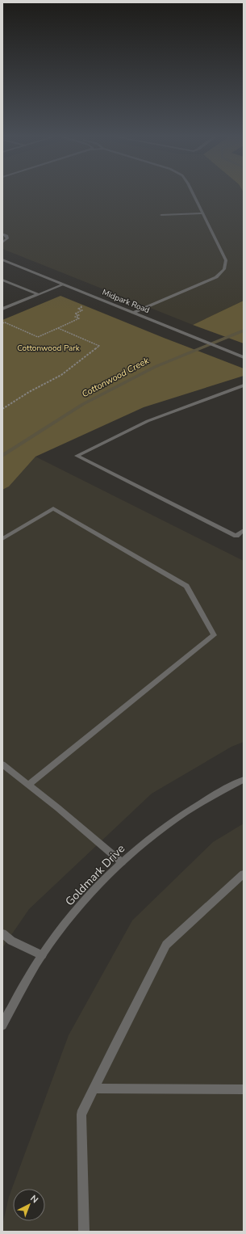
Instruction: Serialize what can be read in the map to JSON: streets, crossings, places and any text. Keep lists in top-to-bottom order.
{
  "streets": {
    "street": ["Midpark Road", "Goldmark Drive"]
  },
  "water": ["Cottonwood Creek"],
  "parks": ["Cottonwood Park"],
  "north": "top right"
}
